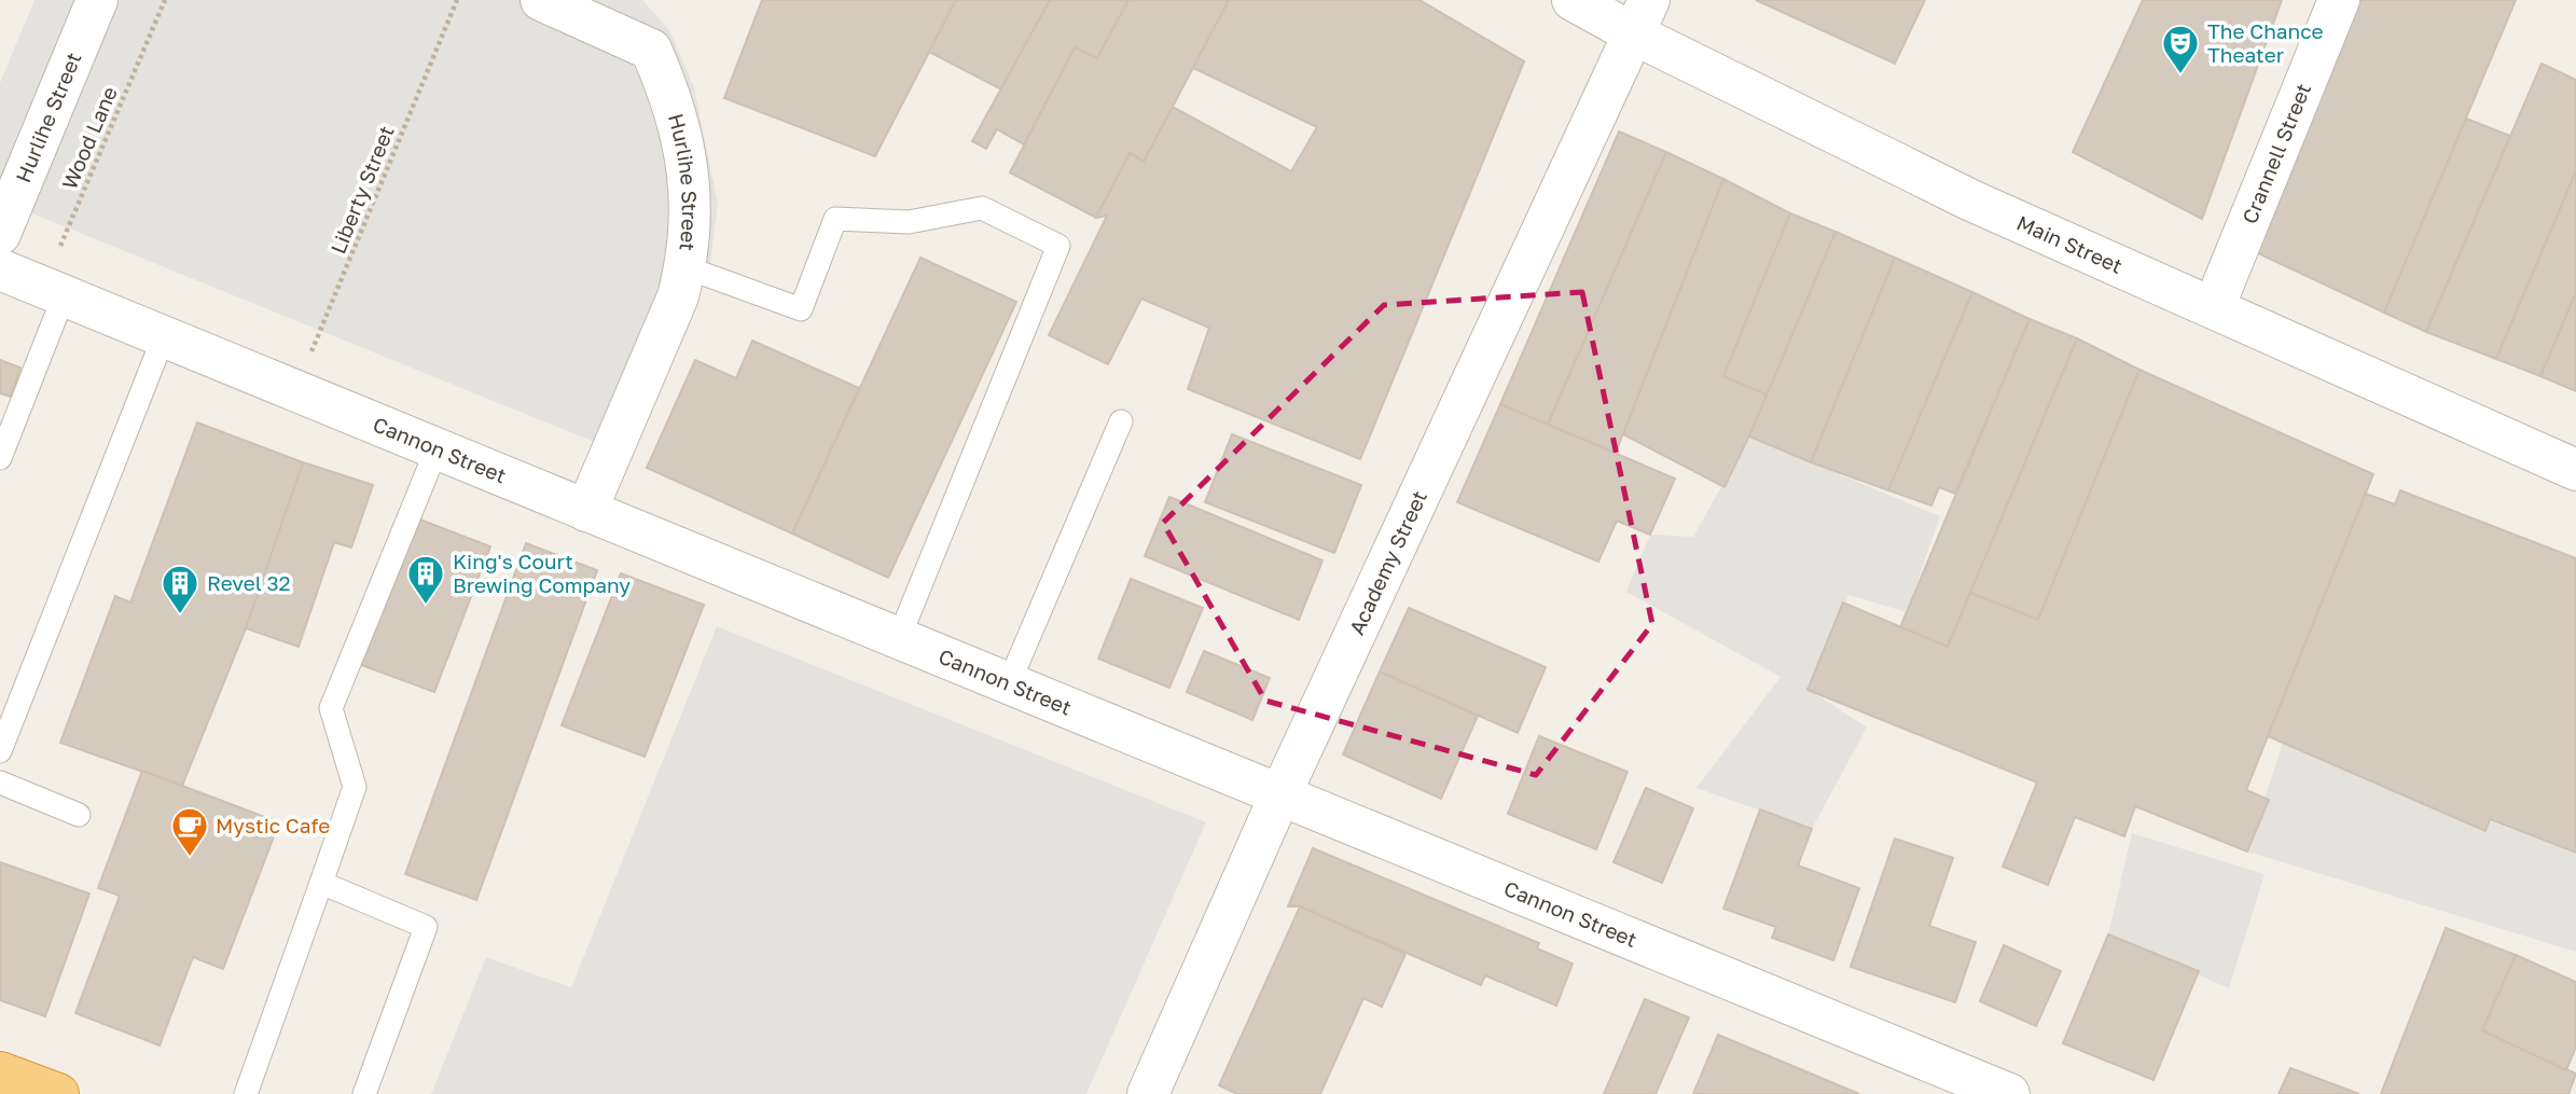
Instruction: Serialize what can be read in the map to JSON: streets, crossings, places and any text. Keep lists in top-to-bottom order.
{
  "streets": {
    "street": [
      "Hurlihe Street",
      "Crannell Street",
      "Main Street",
      "Cannon Street",
      "Academy Street"
    ],
    "path": ["Wood Lane", "Liberty Street"]
  },
  "crossings": [
    ["Hurlihe Street", "Cannon Street"],
    ["Wood Lane", "Cannon Street"],
    ["Crannell Street", "Main Street"],
    ["Liberty Street", "Cannon Street"],
    ["Main Street", "Academy Street"],
    ["Cannon Street", "Academy Street"]
  ],
  "places": {
    "theatre": ["The Chance Theater"],
    "building": ["King's Court Brewing Company", "Revel 32"],
    "cafe": ["Mystic Cafe"]
  }
}
